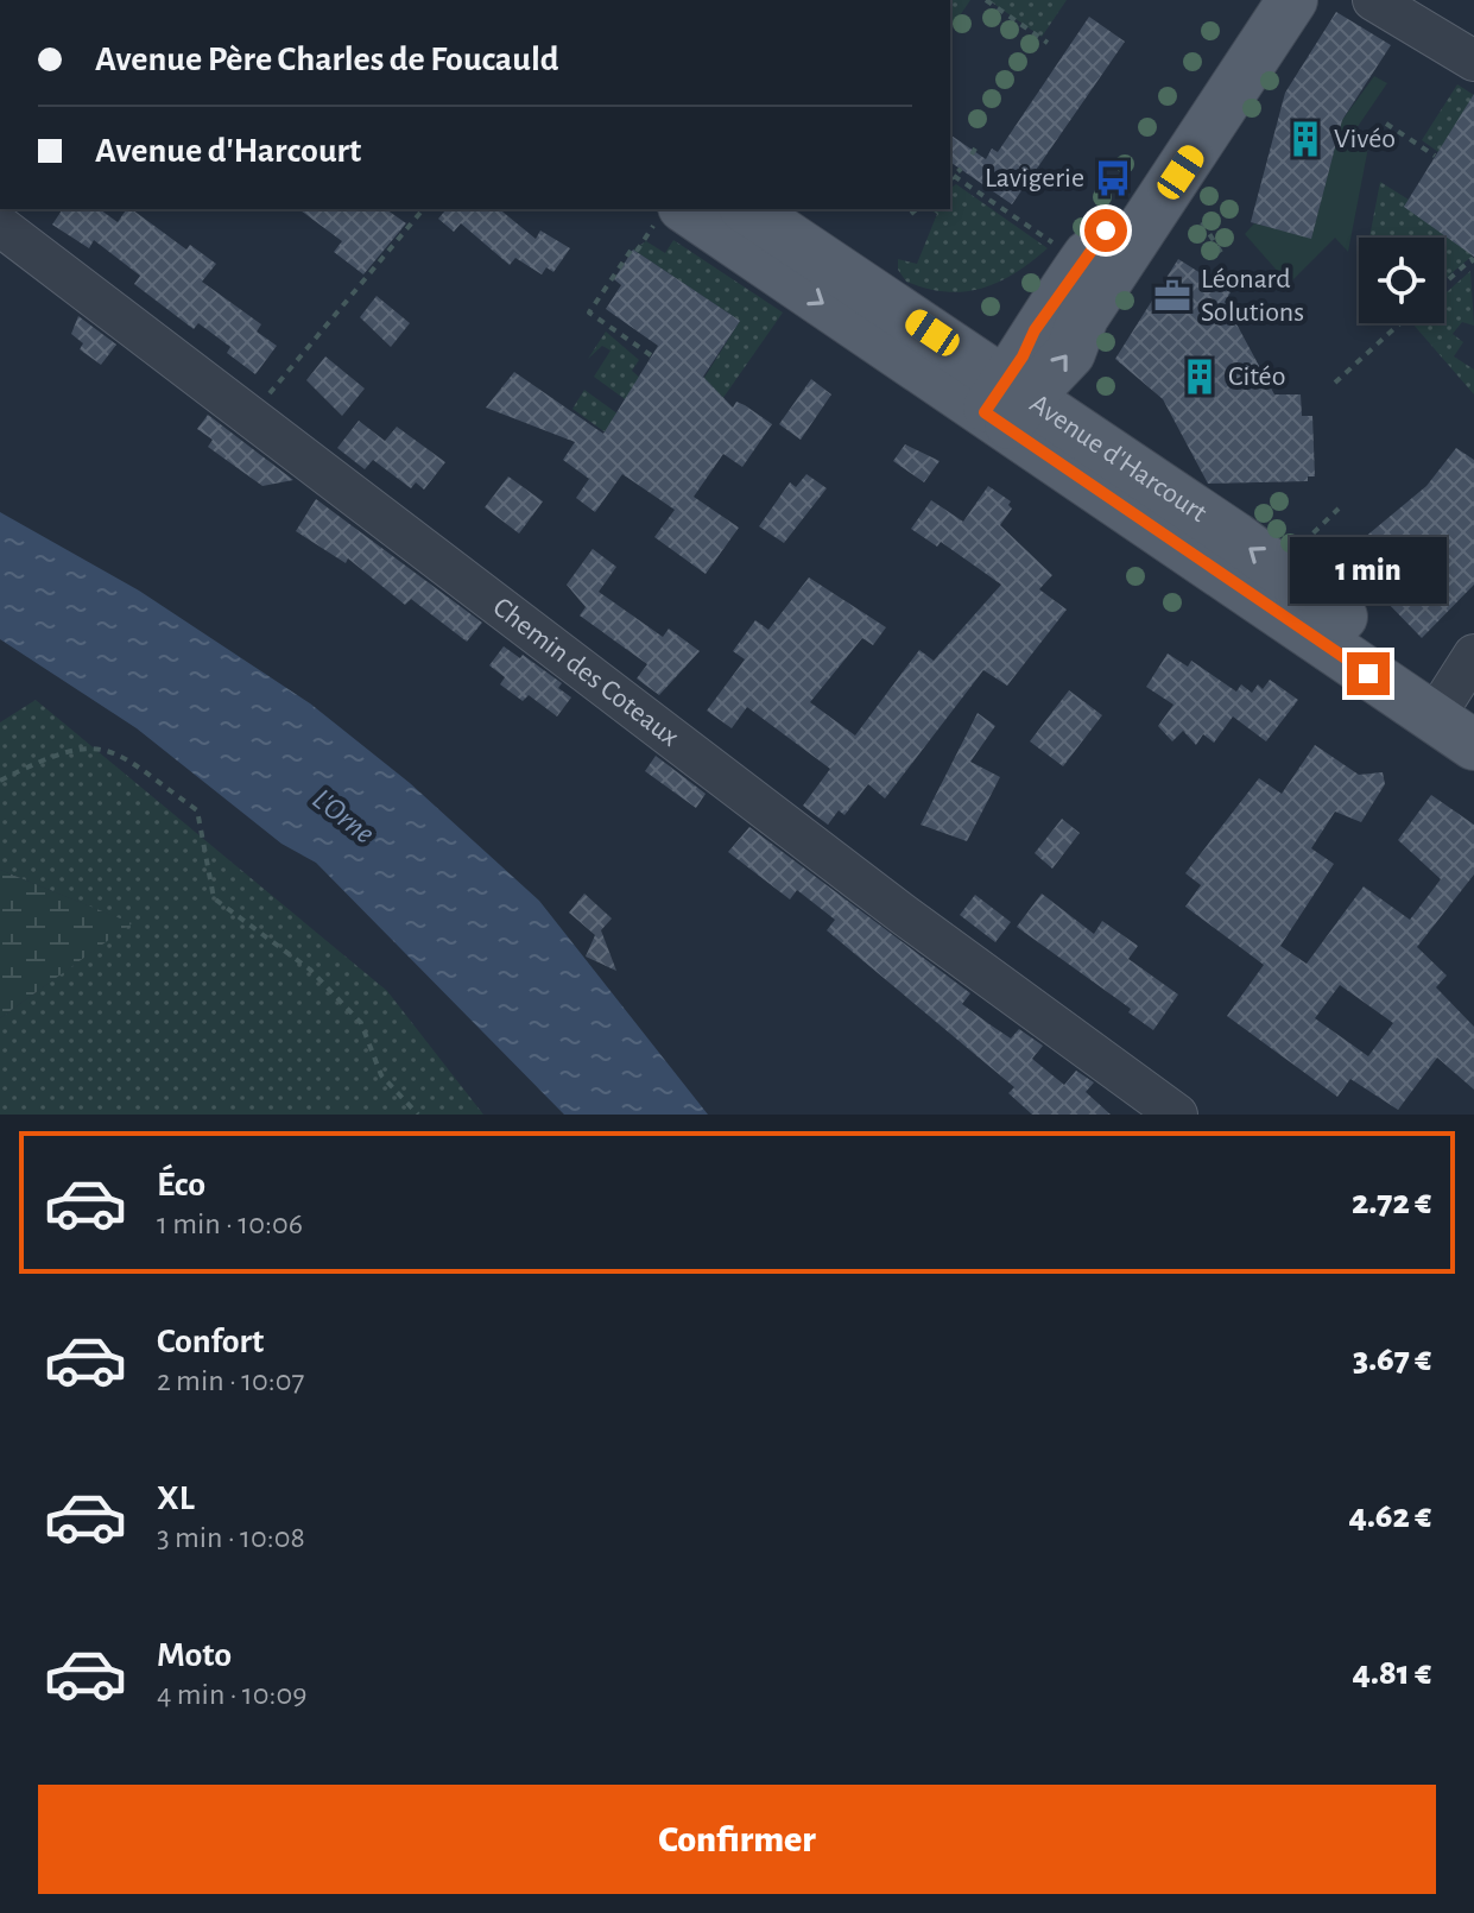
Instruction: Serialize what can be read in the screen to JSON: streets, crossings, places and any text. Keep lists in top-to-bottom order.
{
  "streets": {
    "main road": ["Avenue d'Harcourt"],
    "street": ["Chemin des Coteaux"]
  },
  "water": ["L'Orne"],
  "places": {
    "building": ["Vivéo", "Citéo"],
    "bus stop": ["Lavigerie"],
    "office": ["Léonard Solutions"]
  },
  "page": {
    "banner": ["Avenue Père Charles de Foucauld", "Avenue d'Harcourt"],
    "bubble": "1 min",
    "list": [
      {
        "name": "Éco",
        "note": "1 min · 10:06",
        "value": "2.72 €"
      },
      {
        "name": "Confort",
        "note": "2 min · 10:07",
        "value": "3.67 €"
      },
      {
        "name": "XL",
        "note": "3 min · 10:08",
        "value": "4.62 €"
      },
      {
        "name": "Moto",
        "note": "4 min · 10:09",
        "value": "4.81 €"
      }
    ],
    "buttons": "Confirmer"
  }
}
